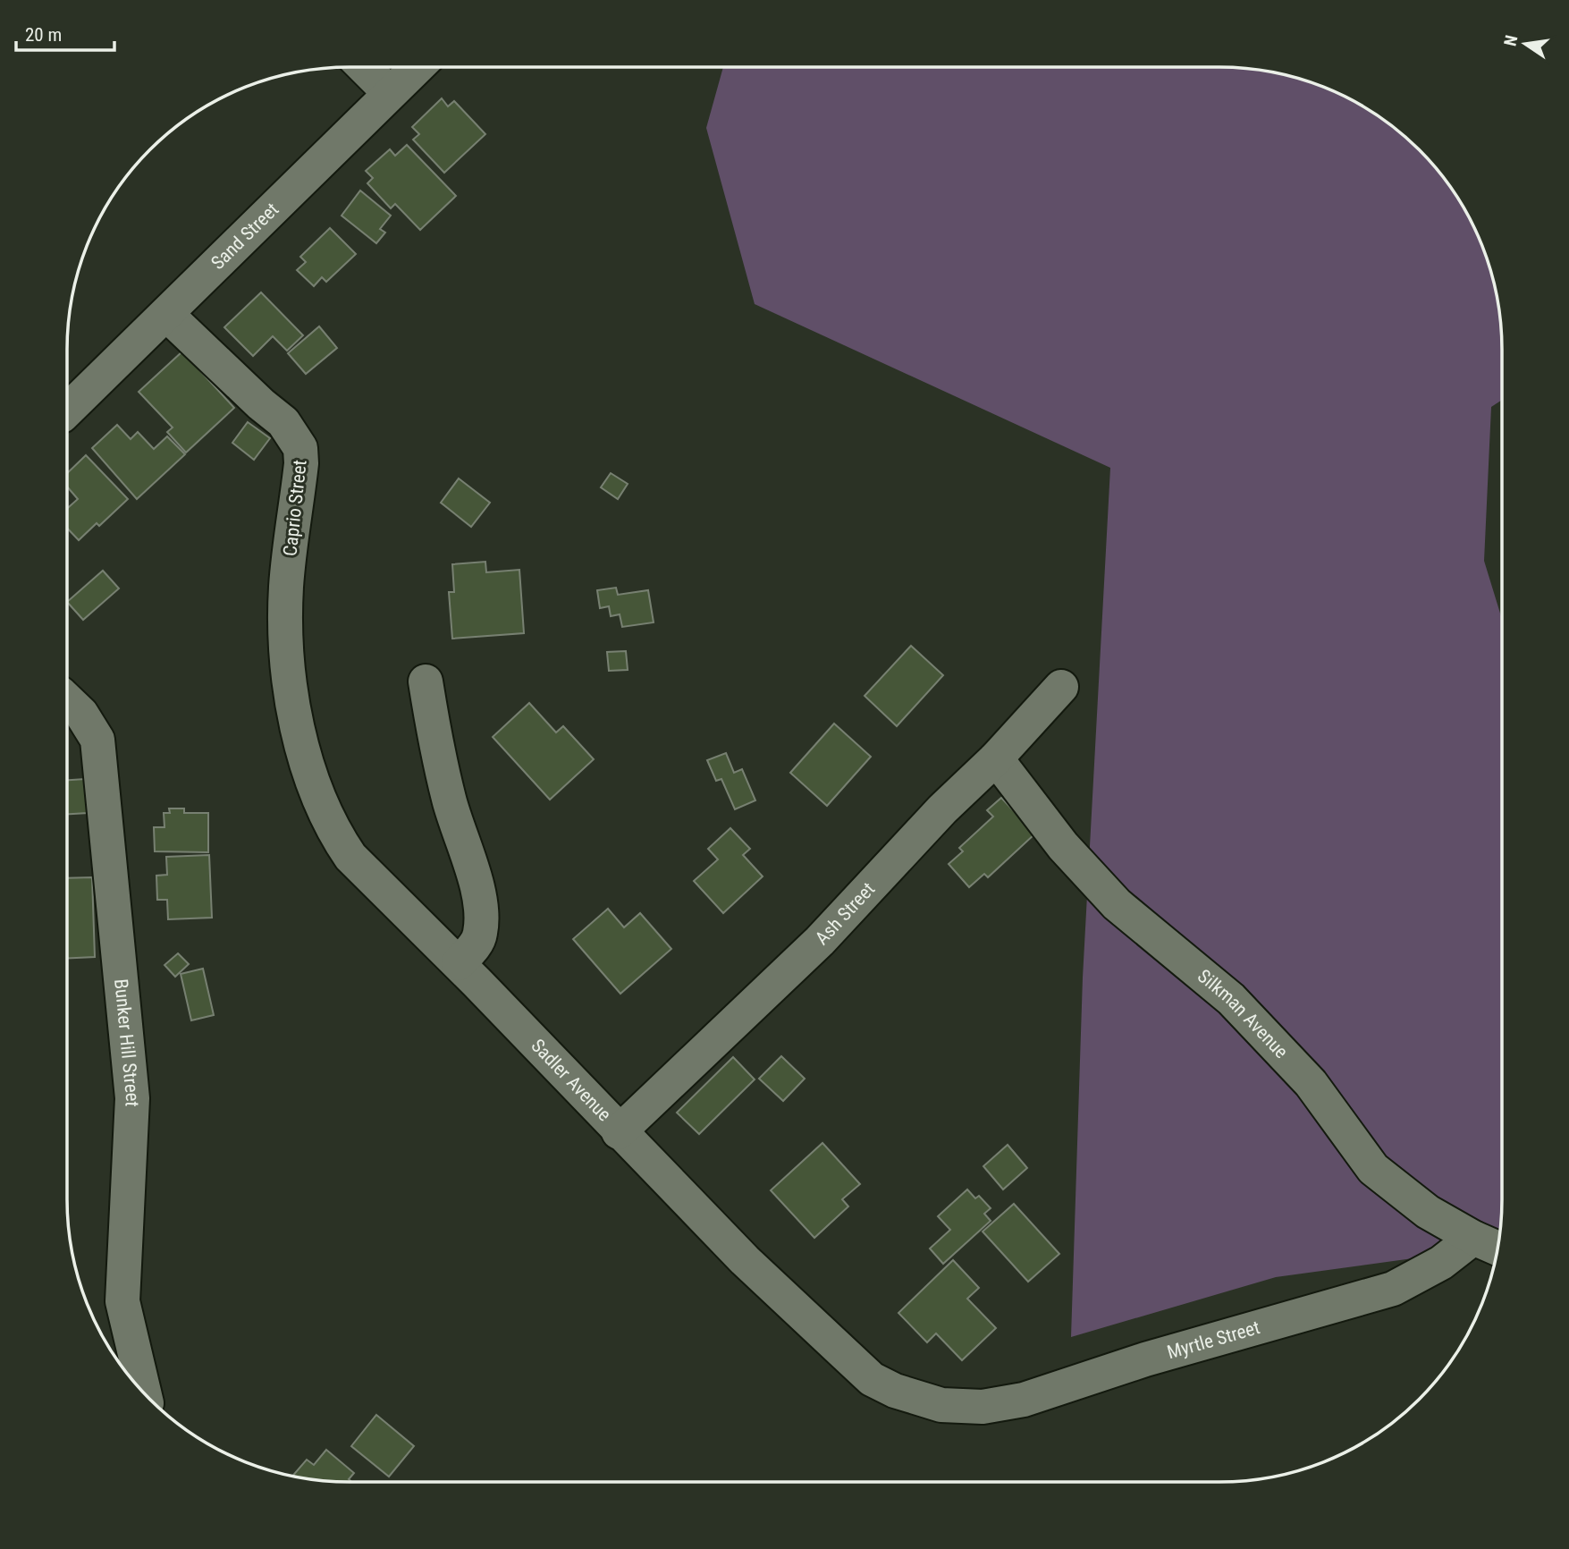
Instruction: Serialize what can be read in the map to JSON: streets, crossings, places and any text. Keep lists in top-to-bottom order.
{
  "streets": {
    "street": [
      "Sand Street",
      "Caprio Street",
      "Ash Street",
      "Silkman Avenue",
      "Bunker Hill Street",
      "Sadler Avenue",
      "Myrtle Street"
    ]
  },
  "crossings": [
    ["Sand Street", "Caprio Street"],
    ["Caprio Street", "Sadler Avenue"],
    ["Ash Street", "Silkman Avenue"],
    ["Ash Street", "Sadler Avenue"],
    ["Silkman Avenue", "Myrtle Street"],
    ["Sadler Avenue", "Myrtle Street"]
  ],
  "scale_bar": "20 m",
  "north": "left"
}
